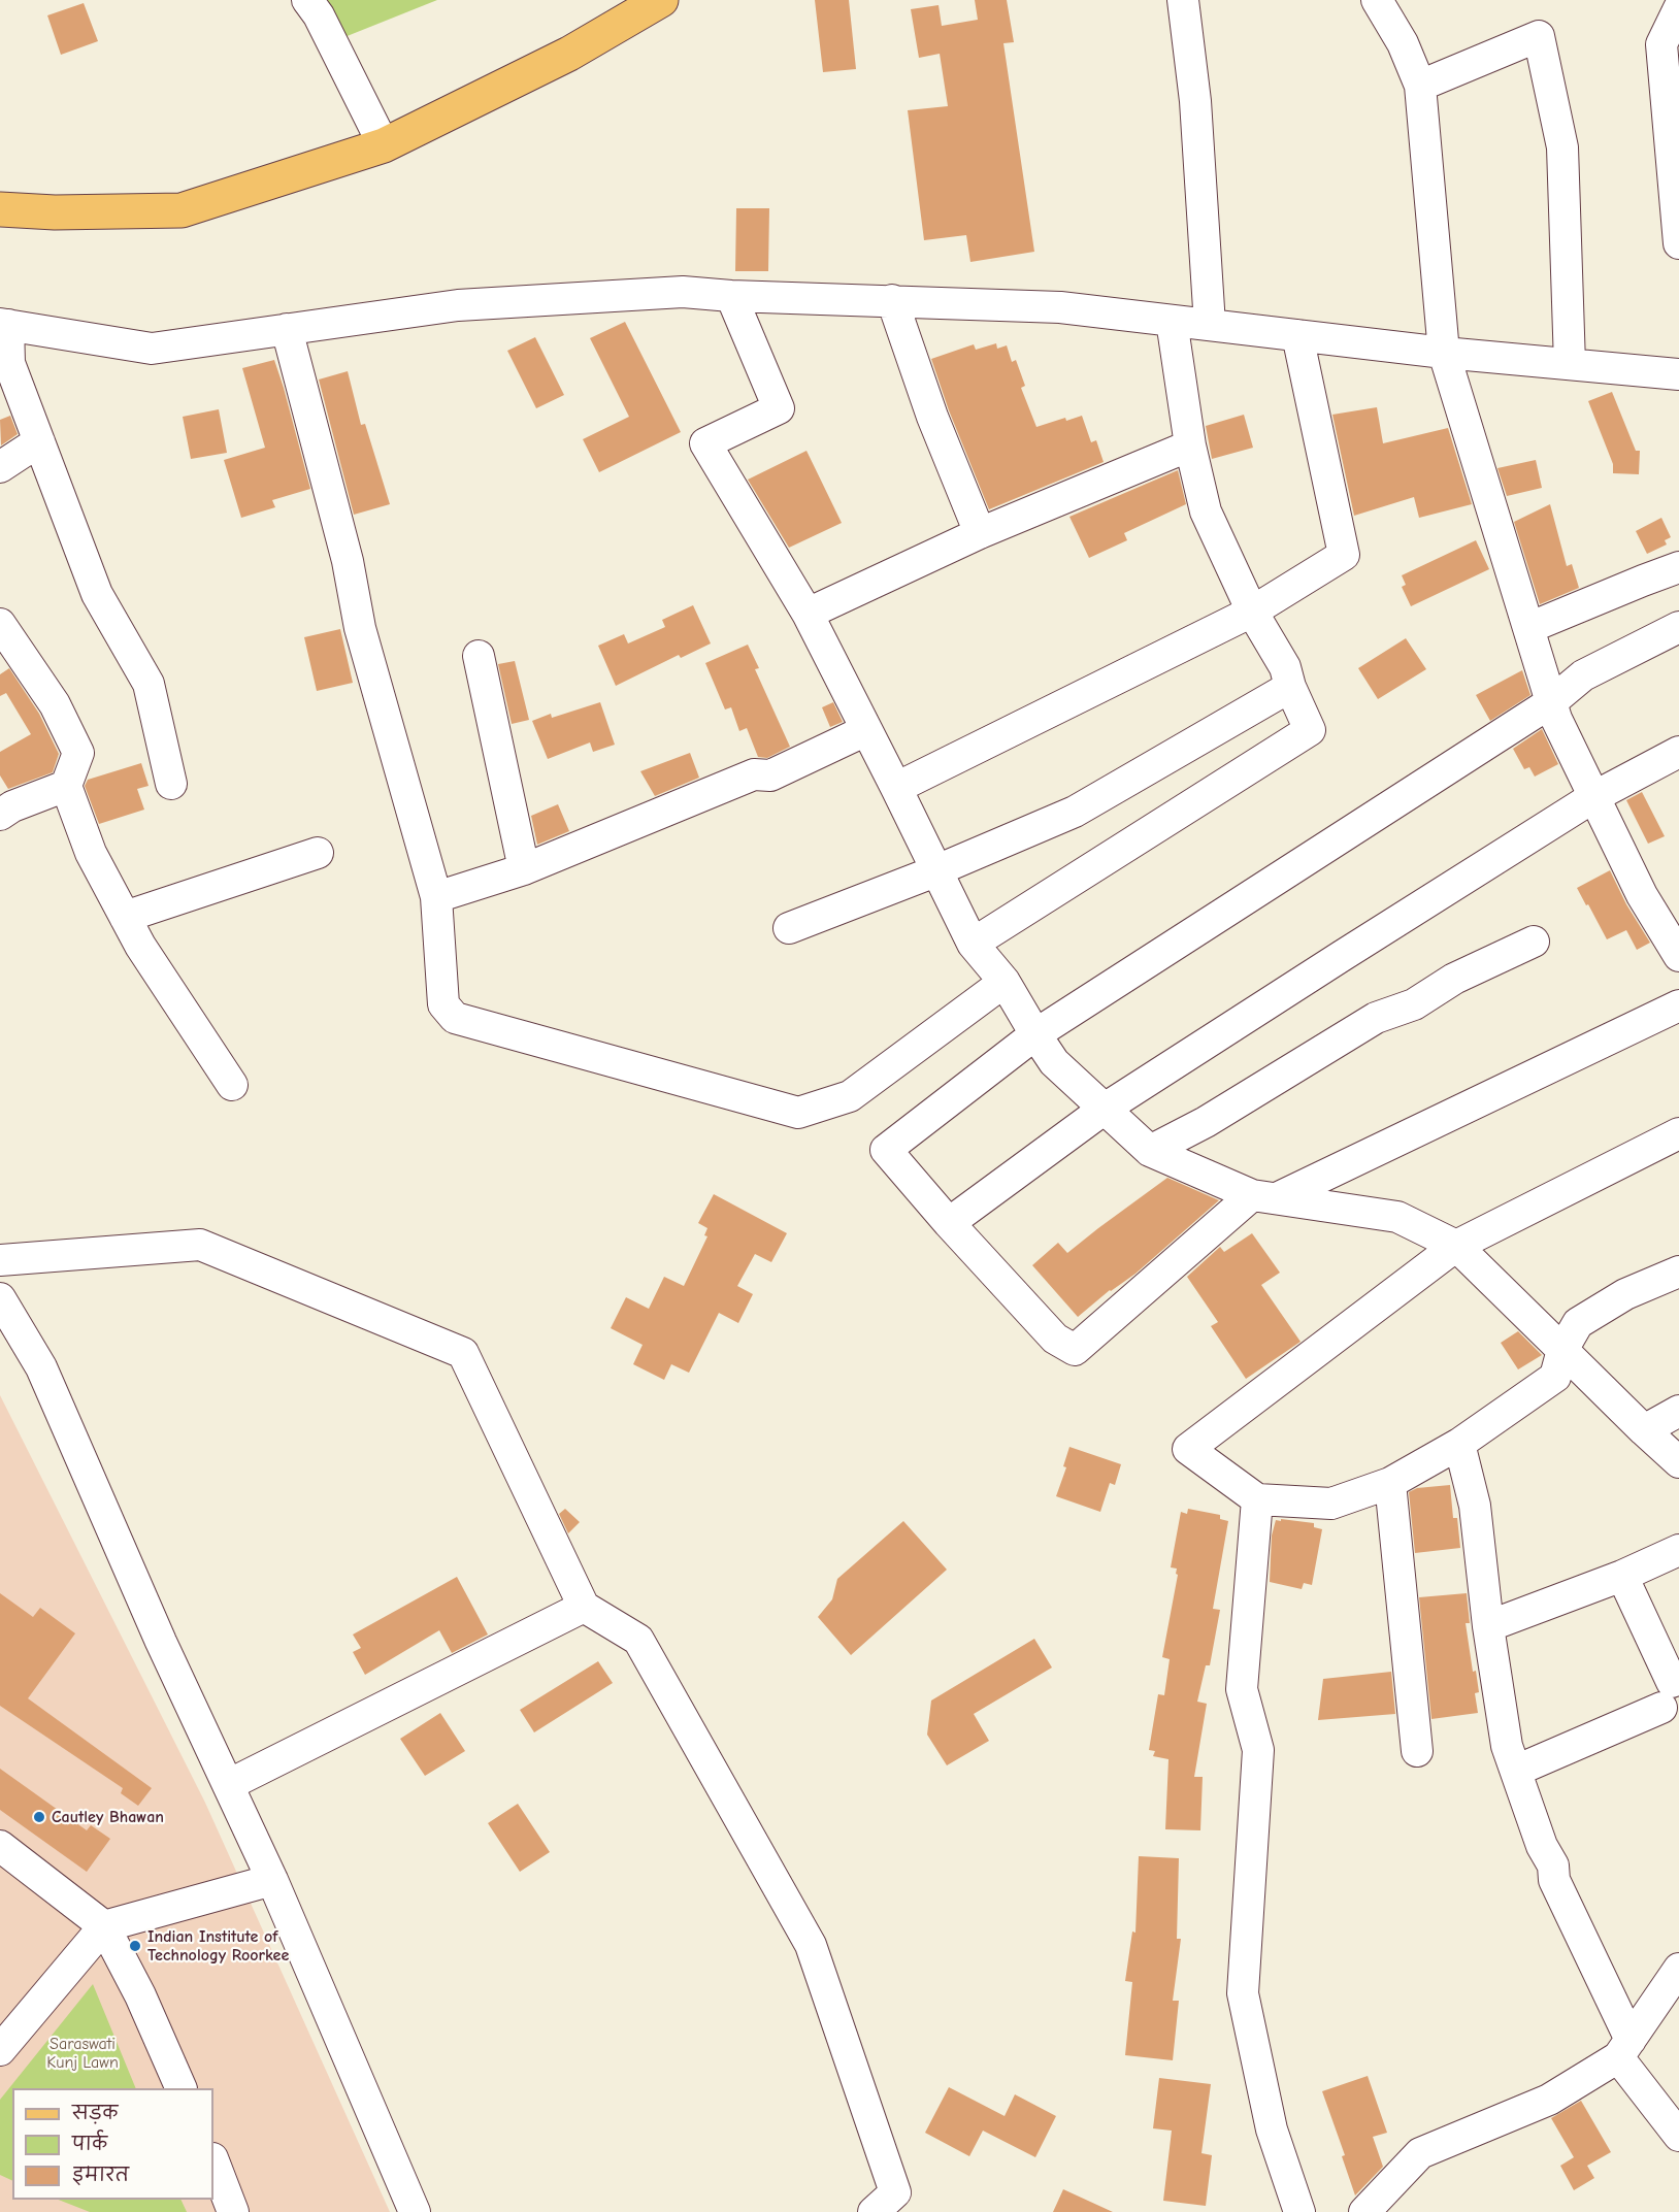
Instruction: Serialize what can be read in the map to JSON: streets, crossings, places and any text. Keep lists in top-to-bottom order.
{
  "parks": ["Saraswati Kunj Lawn"],
  "places": ["Cautley Bhawan", "Indian Institute of Technology Roorkee"],
  "legend": ["सड़क", "पार्क", "इमारत"]
}
